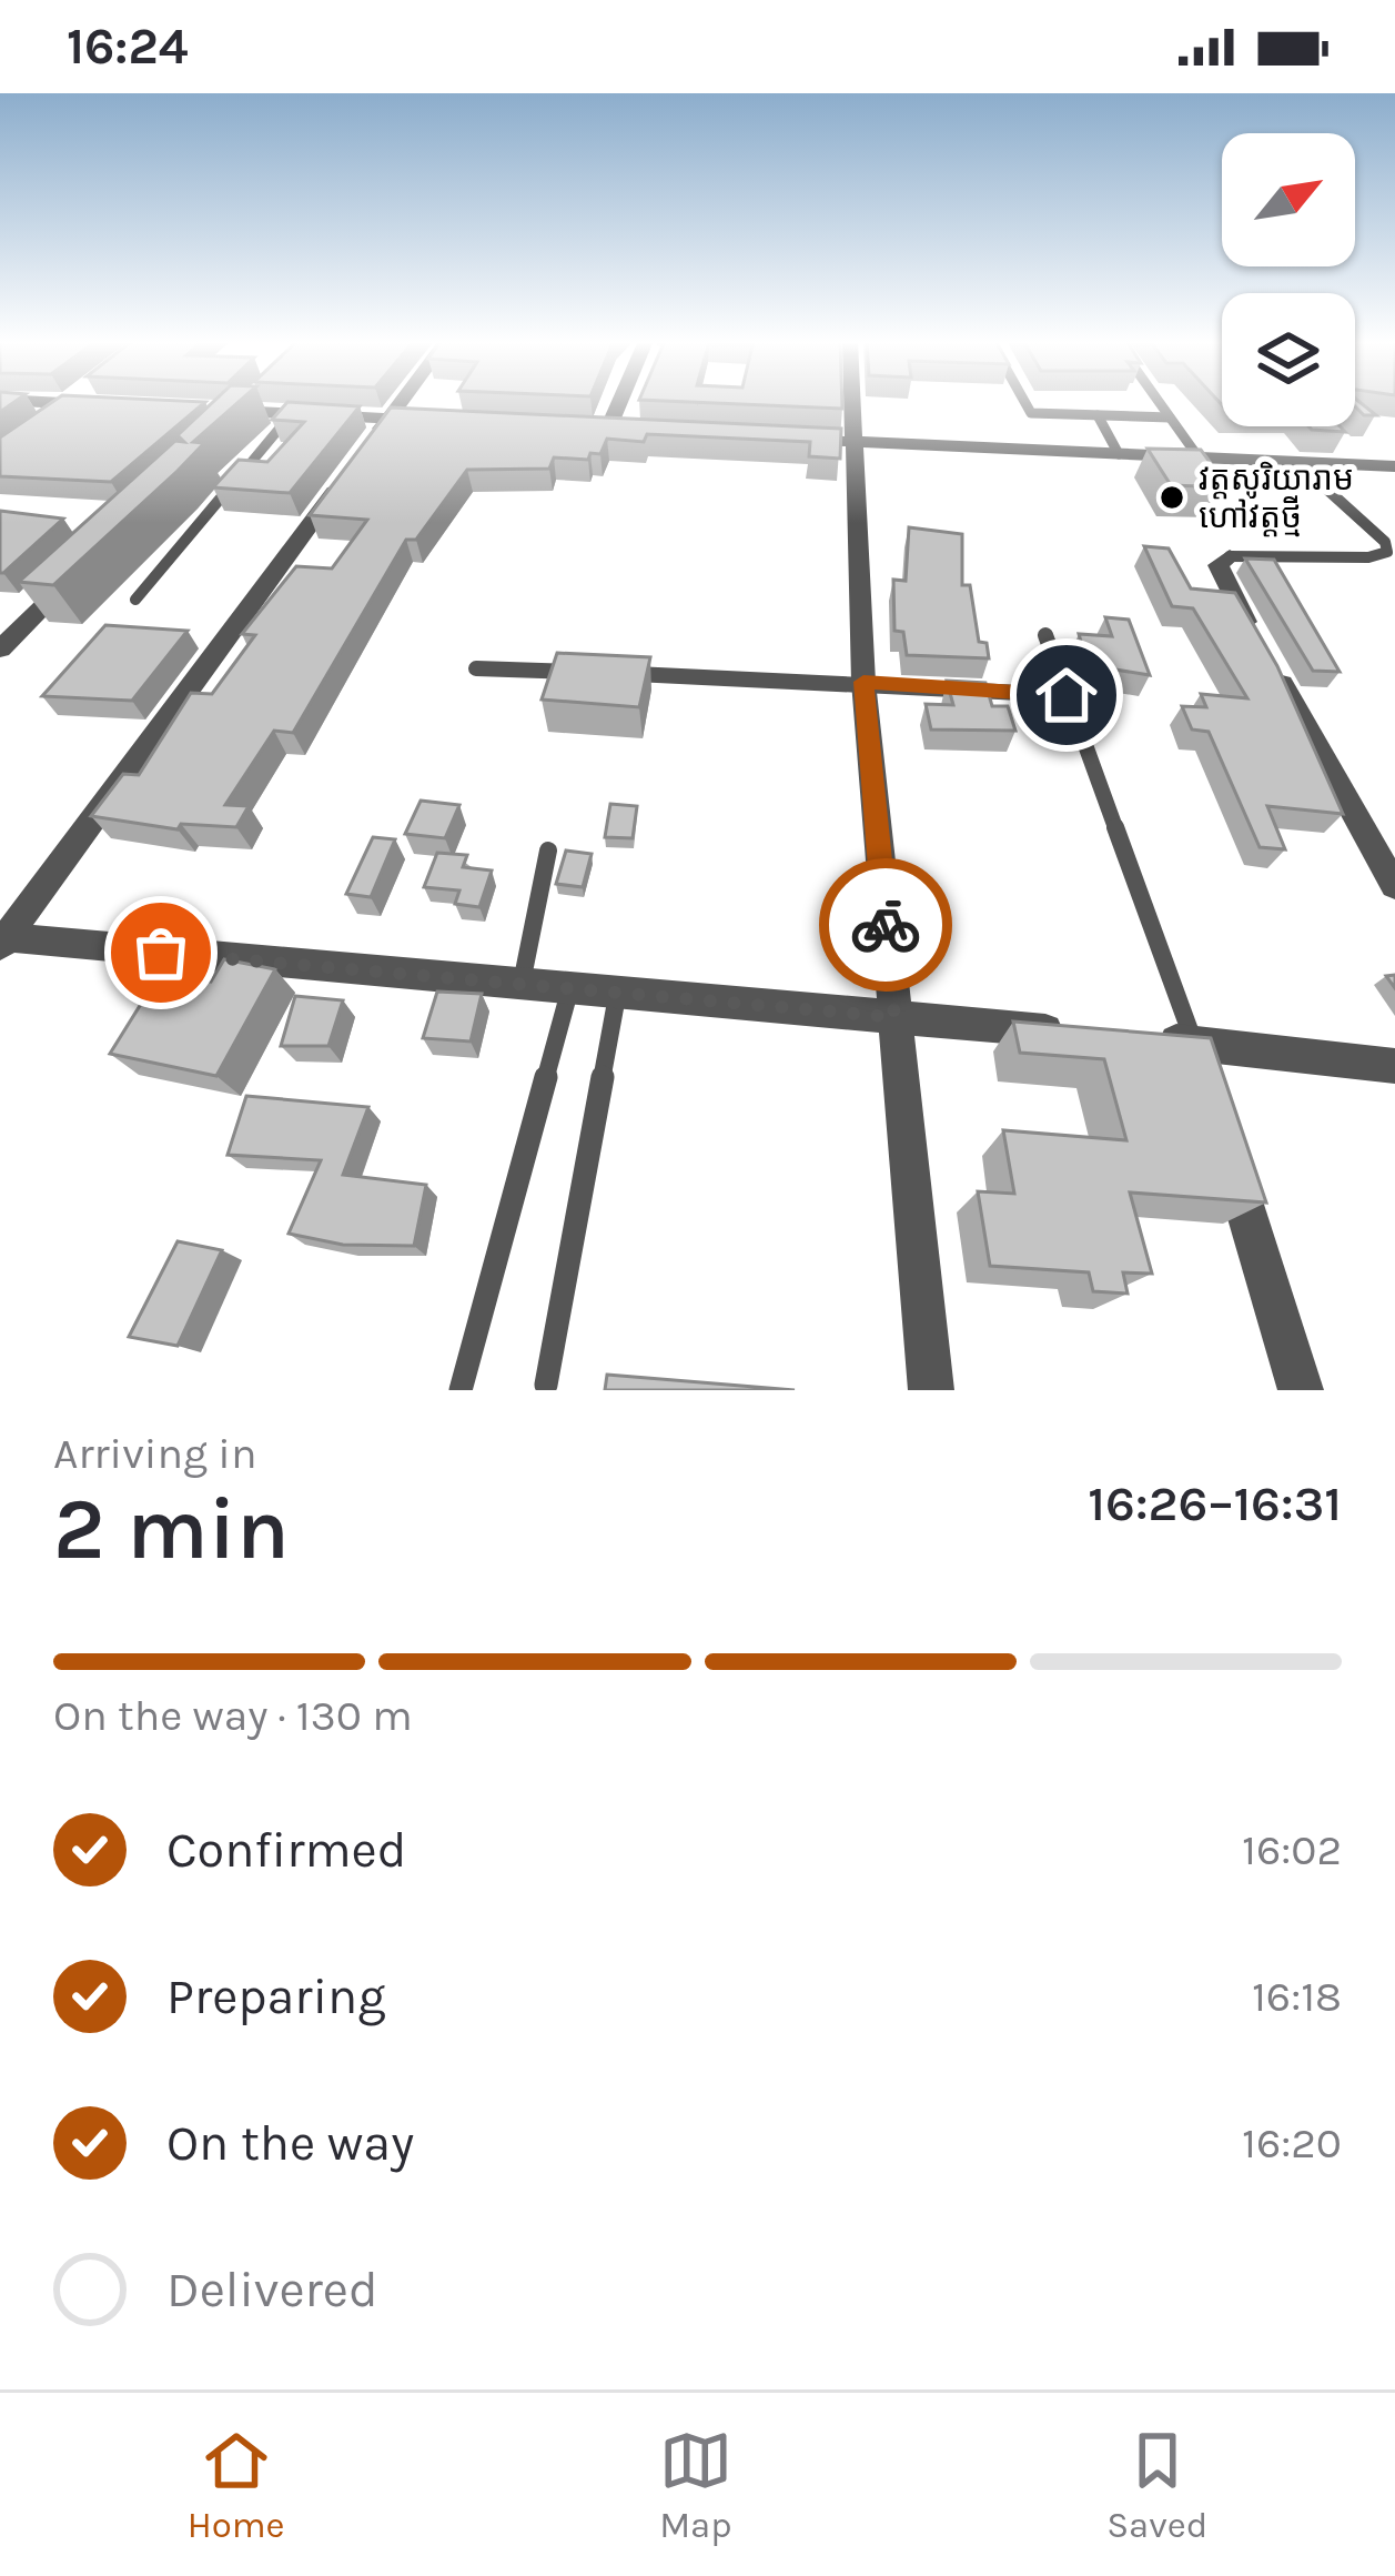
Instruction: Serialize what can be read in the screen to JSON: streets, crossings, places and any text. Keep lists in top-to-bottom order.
{
  "places": ["វត្តសូរិយារាម ហៅវត្តថ្មី"],
  "north": "top right",
  "page": {
    "status": "16:24",
    "heading": ["2 min", "Arriving in", "16:26–16:31"],
    "bar": "On the way · 130 m",
    "list": [
      ["Confirmed", "16:02"],
      ["Preparing", "16:18"],
      ["On the way", "16:20"],
      "Delivered"
    ],
    "tabs": ["Home", "Map", "Saved"]
  }
}
